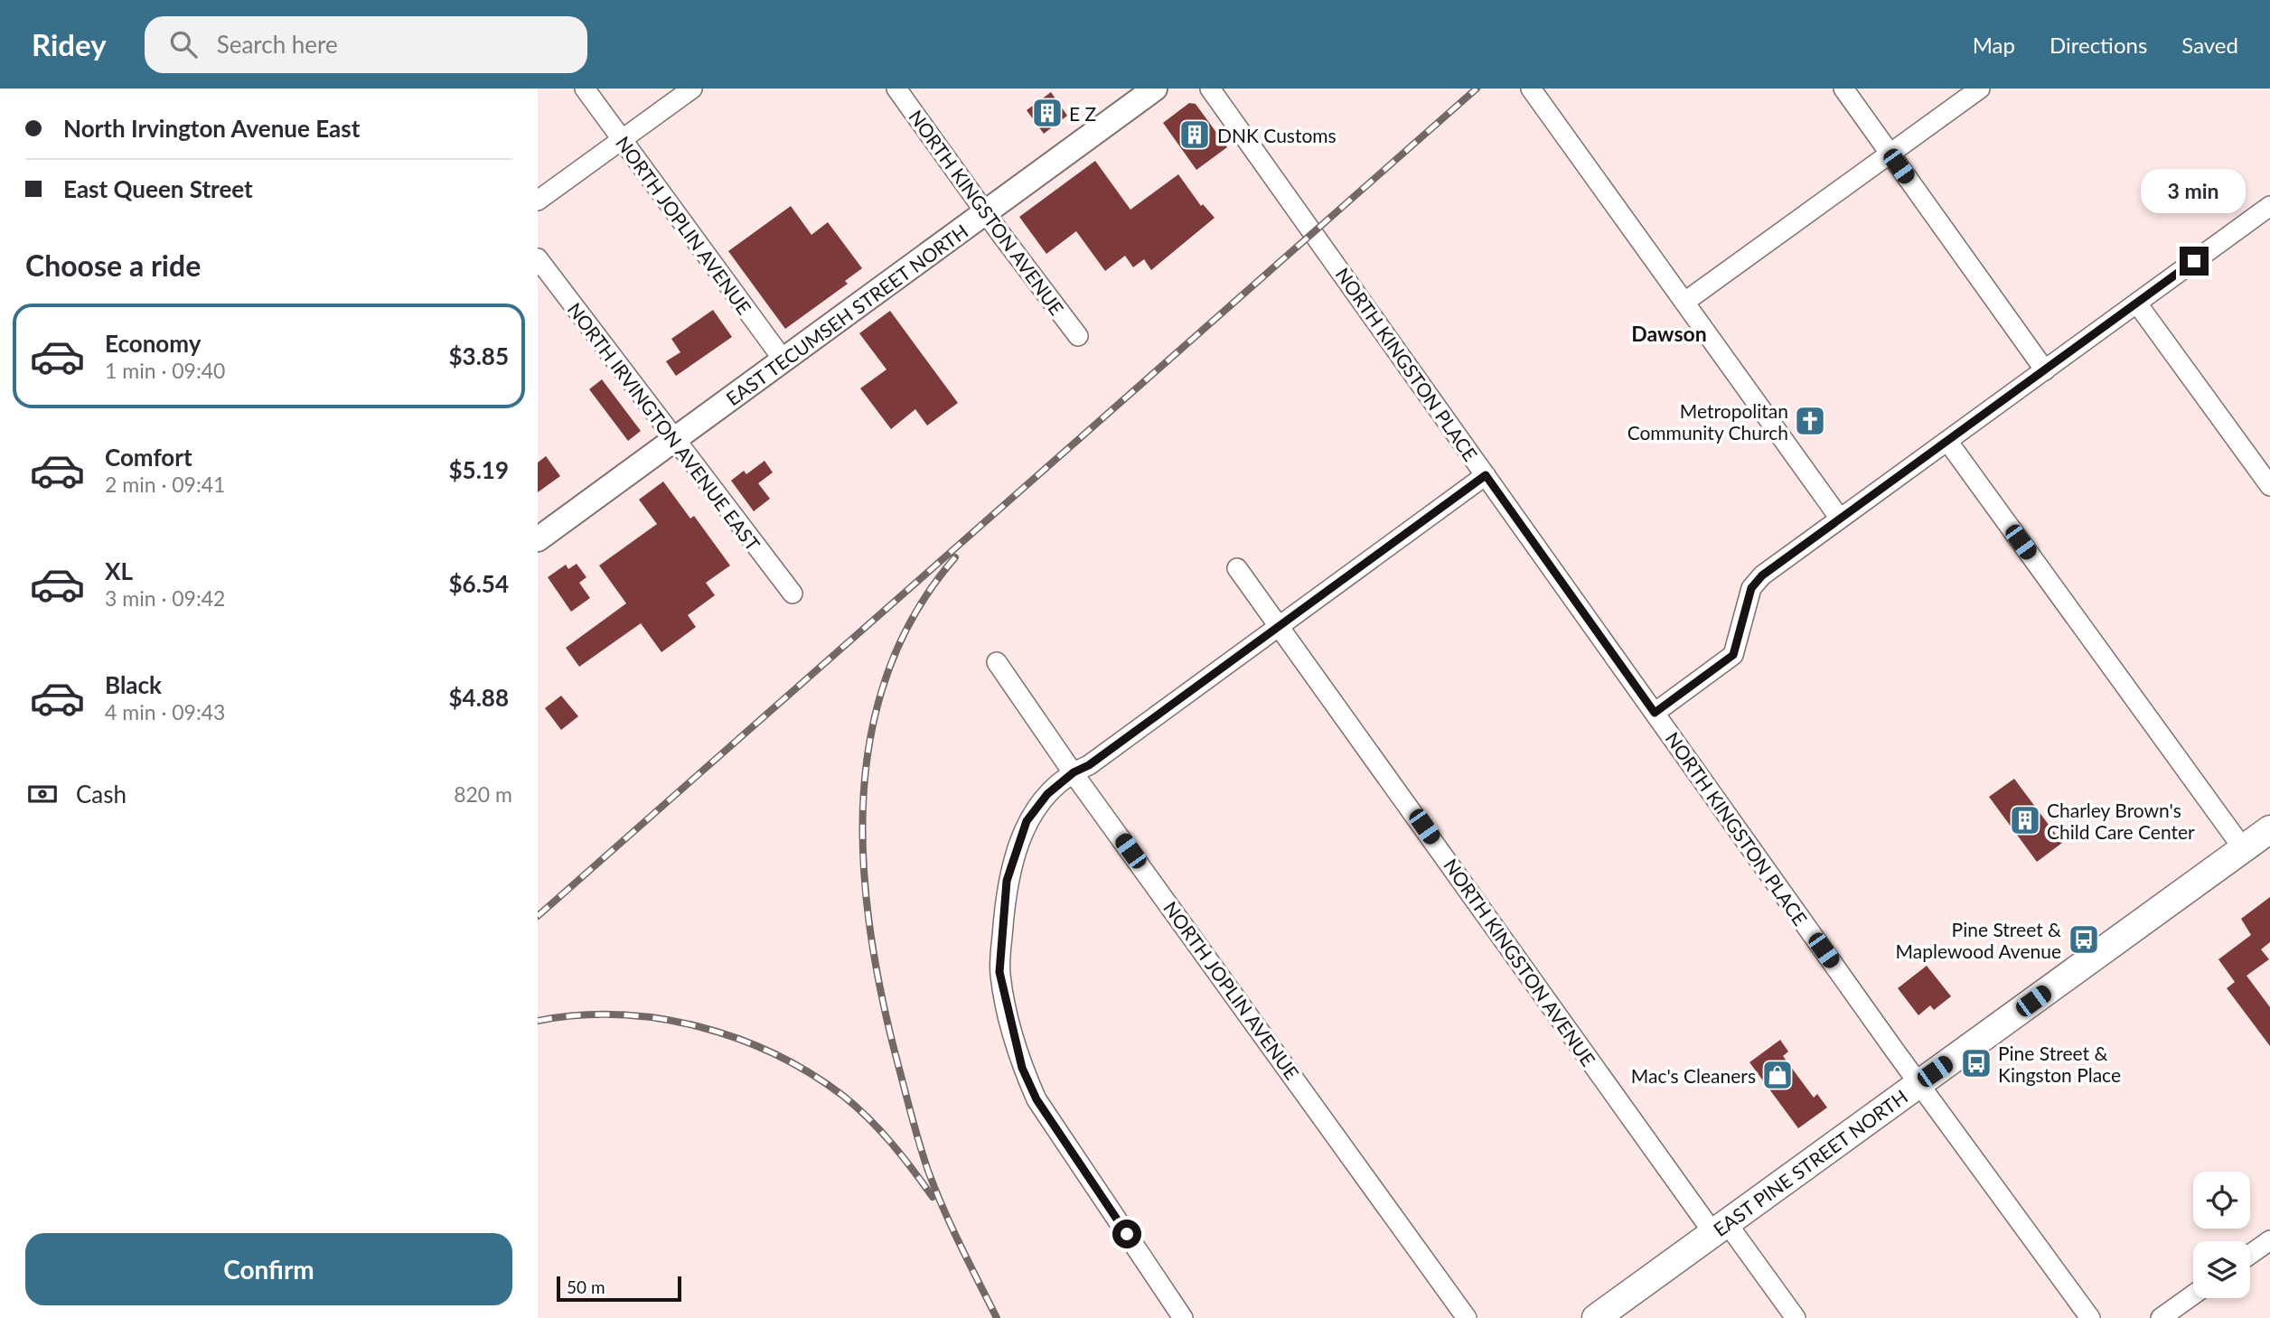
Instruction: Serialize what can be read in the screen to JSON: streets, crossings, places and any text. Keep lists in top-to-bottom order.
{
  "streets": {
    "main road": ["EAST PINE STREET NORTH"],
    "street": [
      "NORTH KINGSTON AVENUE",
      "NORTH JOPLIN AVENUE",
      "EAST TECUMSEH STREET NORTH",
      "NORTH KINGSTON PLACE",
      "NORTH IRVINGTON AVENUE EAST"
    ]
  },
  "crossings": [
    ["NORTH KINGSTON AVENUE", "EAST TECUMSEH STREET NORTH"],
    ["NORTH KINGSTON AVENUE", "EAST PINE STREET NORTH"],
    ["NORTH JOPLIN AVENUE", "EAST TECUMSEH STREET NORTH"],
    ["EAST TECUMSEH STREET NORTH", "NORTH IRVINGTON AVENUE EAST"],
    ["NORTH KINGSTON PLACE", "EAST PINE STREET NORTH"]
  ],
  "districts": ["Dawson"],
  "places": {
    "building": ["E Z", "DNK Customs", "Charley Brown's Child Care Center"],
    "church": ["Metropolitan Community Church"],
    "bus stop": ["Pine Street & Maplewood Avenue", "Pine Street & Kingston Place"],
    "shop": ["Mac's Cleaners"]
  },
  "scale_bar": "50 m",
  "page": {
    "header": "Ridey",
    "search": "Search here",
    "nav": ["Map", "Directions", "Saved"],
    "banner": ["North Irvington Avenue East", "East Queen Street"],
    "bubble": "3 min",
    "heading": "Choose a ride",
    "list": [
      {
        "name": "Economy",
        "note": "1 min · 09:40",
        "value": "$3.85"
      },
      {
        "name": "Comfort",
        "note": "2 min · 09:41",
        "value": "$5.19"
      },
      {
        "name": "XL",
        "note": "3 min · 09:42",
        "value": "$6.54"
      },
      {
        "name": "Black",
        "note": "4 min · 09:43",
        "value": "$4.88"
      }
    ],
    "pay": ["Cash", "820 m"],
    "buttons": "Confirm",
    "scale": "50 m"
  }
}
